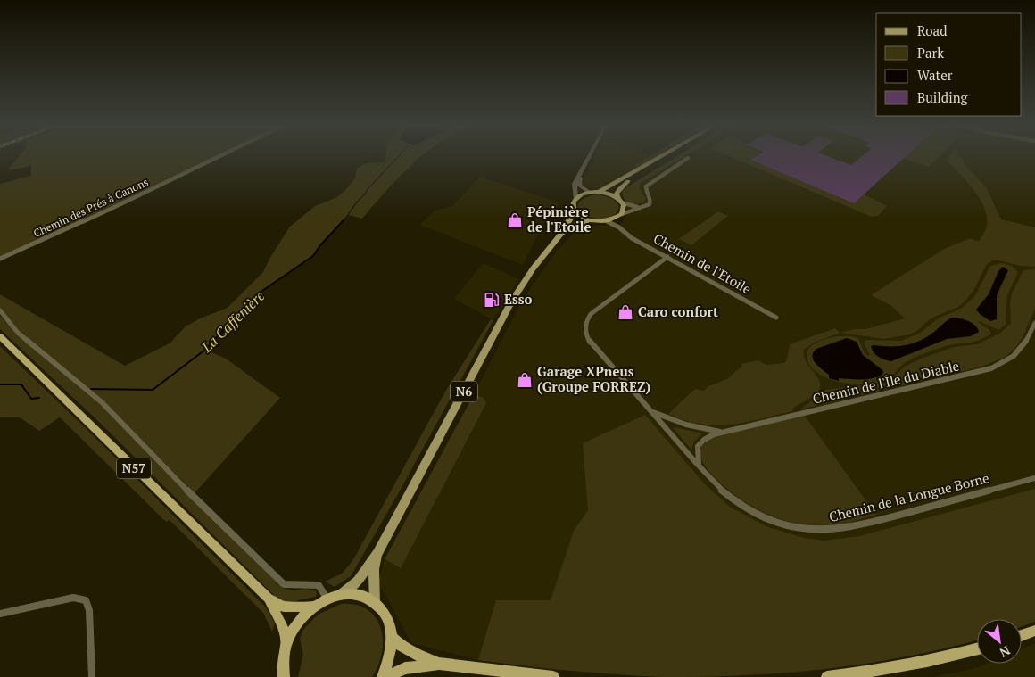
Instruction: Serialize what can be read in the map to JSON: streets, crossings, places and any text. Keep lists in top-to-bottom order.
{
  "streets": {
    "highway": ["N57"],
    "main road": ["N6"],
    "street": [
      "Chemin des Prés à Canons",
      "Chemin de l'Etoile",
      "Chemin de l'Île du Diable",
      "Chemin de la Longue Borne"
    ]
  },
  "crossings": [
    ["Chemin de l'Etoile", "N6"],
    ["Chemin de l'Etoile", "Chemin de la Longue Borne"],
    ["Chemin de l'Île du Diable", "Chemin de la Longue Borne"]
  ],
  "water": ["La Caffenière"],
  "places": {
    "shop": ["Pépinière de l'Etoile", "Caro confort", "Garage XPneus (Groupe FORREZ)"],
    "fuel station": ["Esso"]
  },
  "legend": [
    "Road",
    "Park",
    "Water",
    "Building"
  ],
  "north": "bottom right"
}
